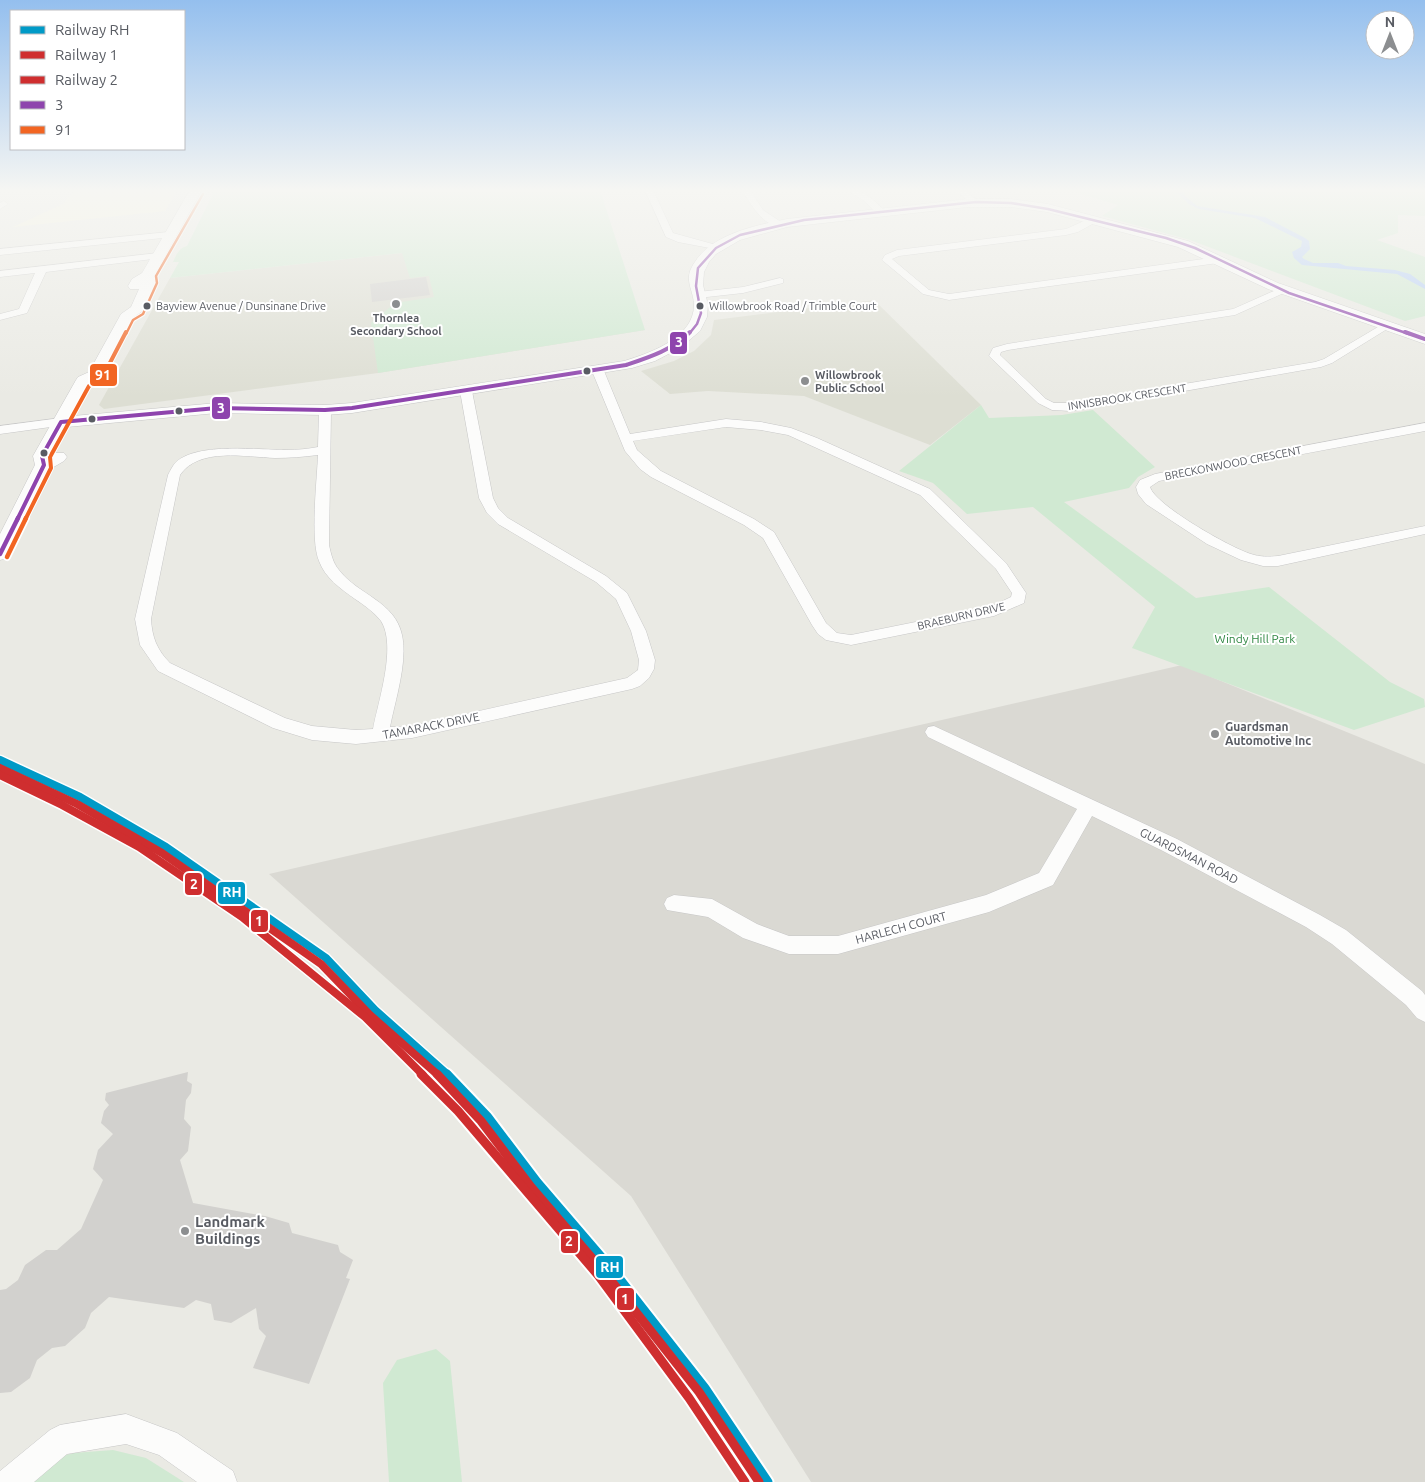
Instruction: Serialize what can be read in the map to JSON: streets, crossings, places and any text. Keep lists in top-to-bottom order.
{
  "streets": {
    "street": [
      "INNISBROOK CRESCENT",
      "BRECKONWOOD CRESCENT",
      "BRAEBURN DRIVE",
      "TAMARACK DRIVE",
      "GUARDSMAN ROAD",
      "HARLECH COURT"
    ]
  },
  "crossings": [
    ["GUARDSMAN ROAD", "HARLECH COURT"]
  ],
  "parks": ["Windy Hill Park"],
  "places": [
    "Thornlea Secondary School",
    "Bayview Avenue / Dunsinane Drive",
    "Willowbrook Road / Trimble Court",
    "Willowbrook Public School",
    "Guardsman Automotive Inc",
    "Landmark Buildings"
  ],
  "lines": [
    "transit line 3",
    "transit line 91",
    "rail line RH",
    "rail line 1",
    "rail line 2"
  ],
  "legend": [
    "Railway RH",
    "Railway 1",
    "Railway 2",
    "3",
    "91"
  ],
  "north": "top"
}
